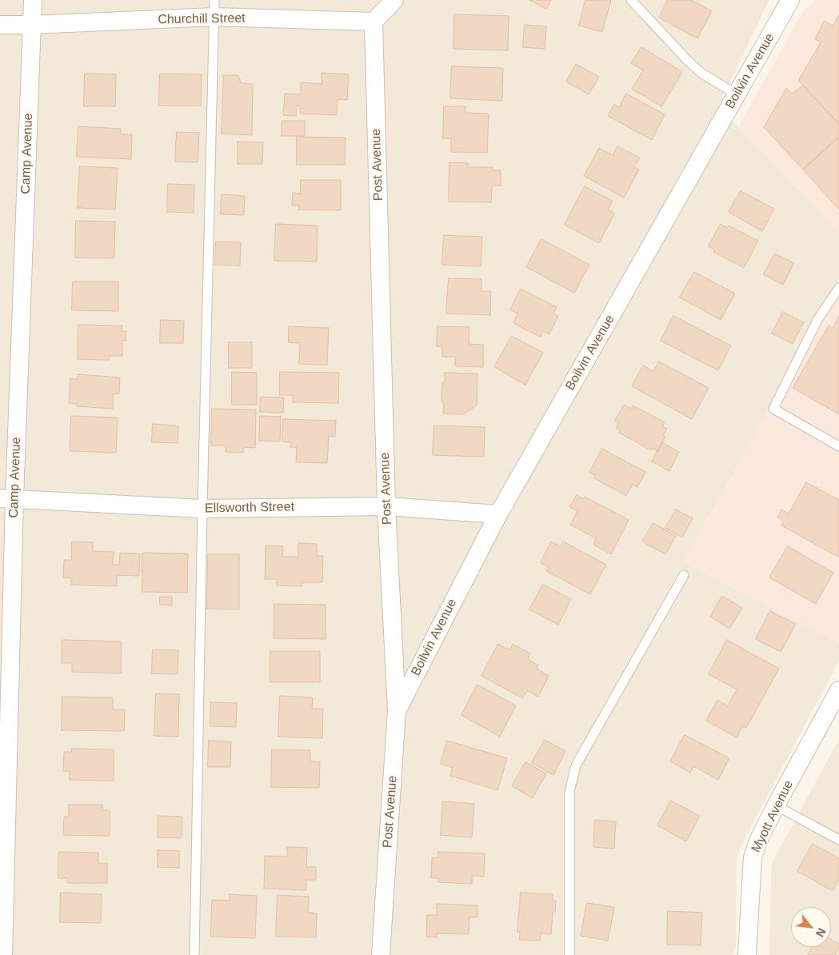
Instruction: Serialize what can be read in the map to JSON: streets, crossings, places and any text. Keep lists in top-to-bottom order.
{
  "streets": {
    "street": [
      "Churchill Street",
      "Boilvin Avenue",
      "Camp Avenue",
      "Post Avenue",
      "Ellsworth Street",
      "Myott Avenue"
    ]
  },
  "crossings": [
    ["Churchill Street", "Camp Avenue"],
    ["Churchill Street", "Post Avenue"],
    ["Boilvin Avenue", "Post Avenue"],
    ["Boilvin Avenue", "Ellsworth Street"],
    ["Camp Avenue", "Ellsworth Street"],
    ["Post Avenue", "Ellsworth Street"]
  ],
  "north": "bottom right"
}
